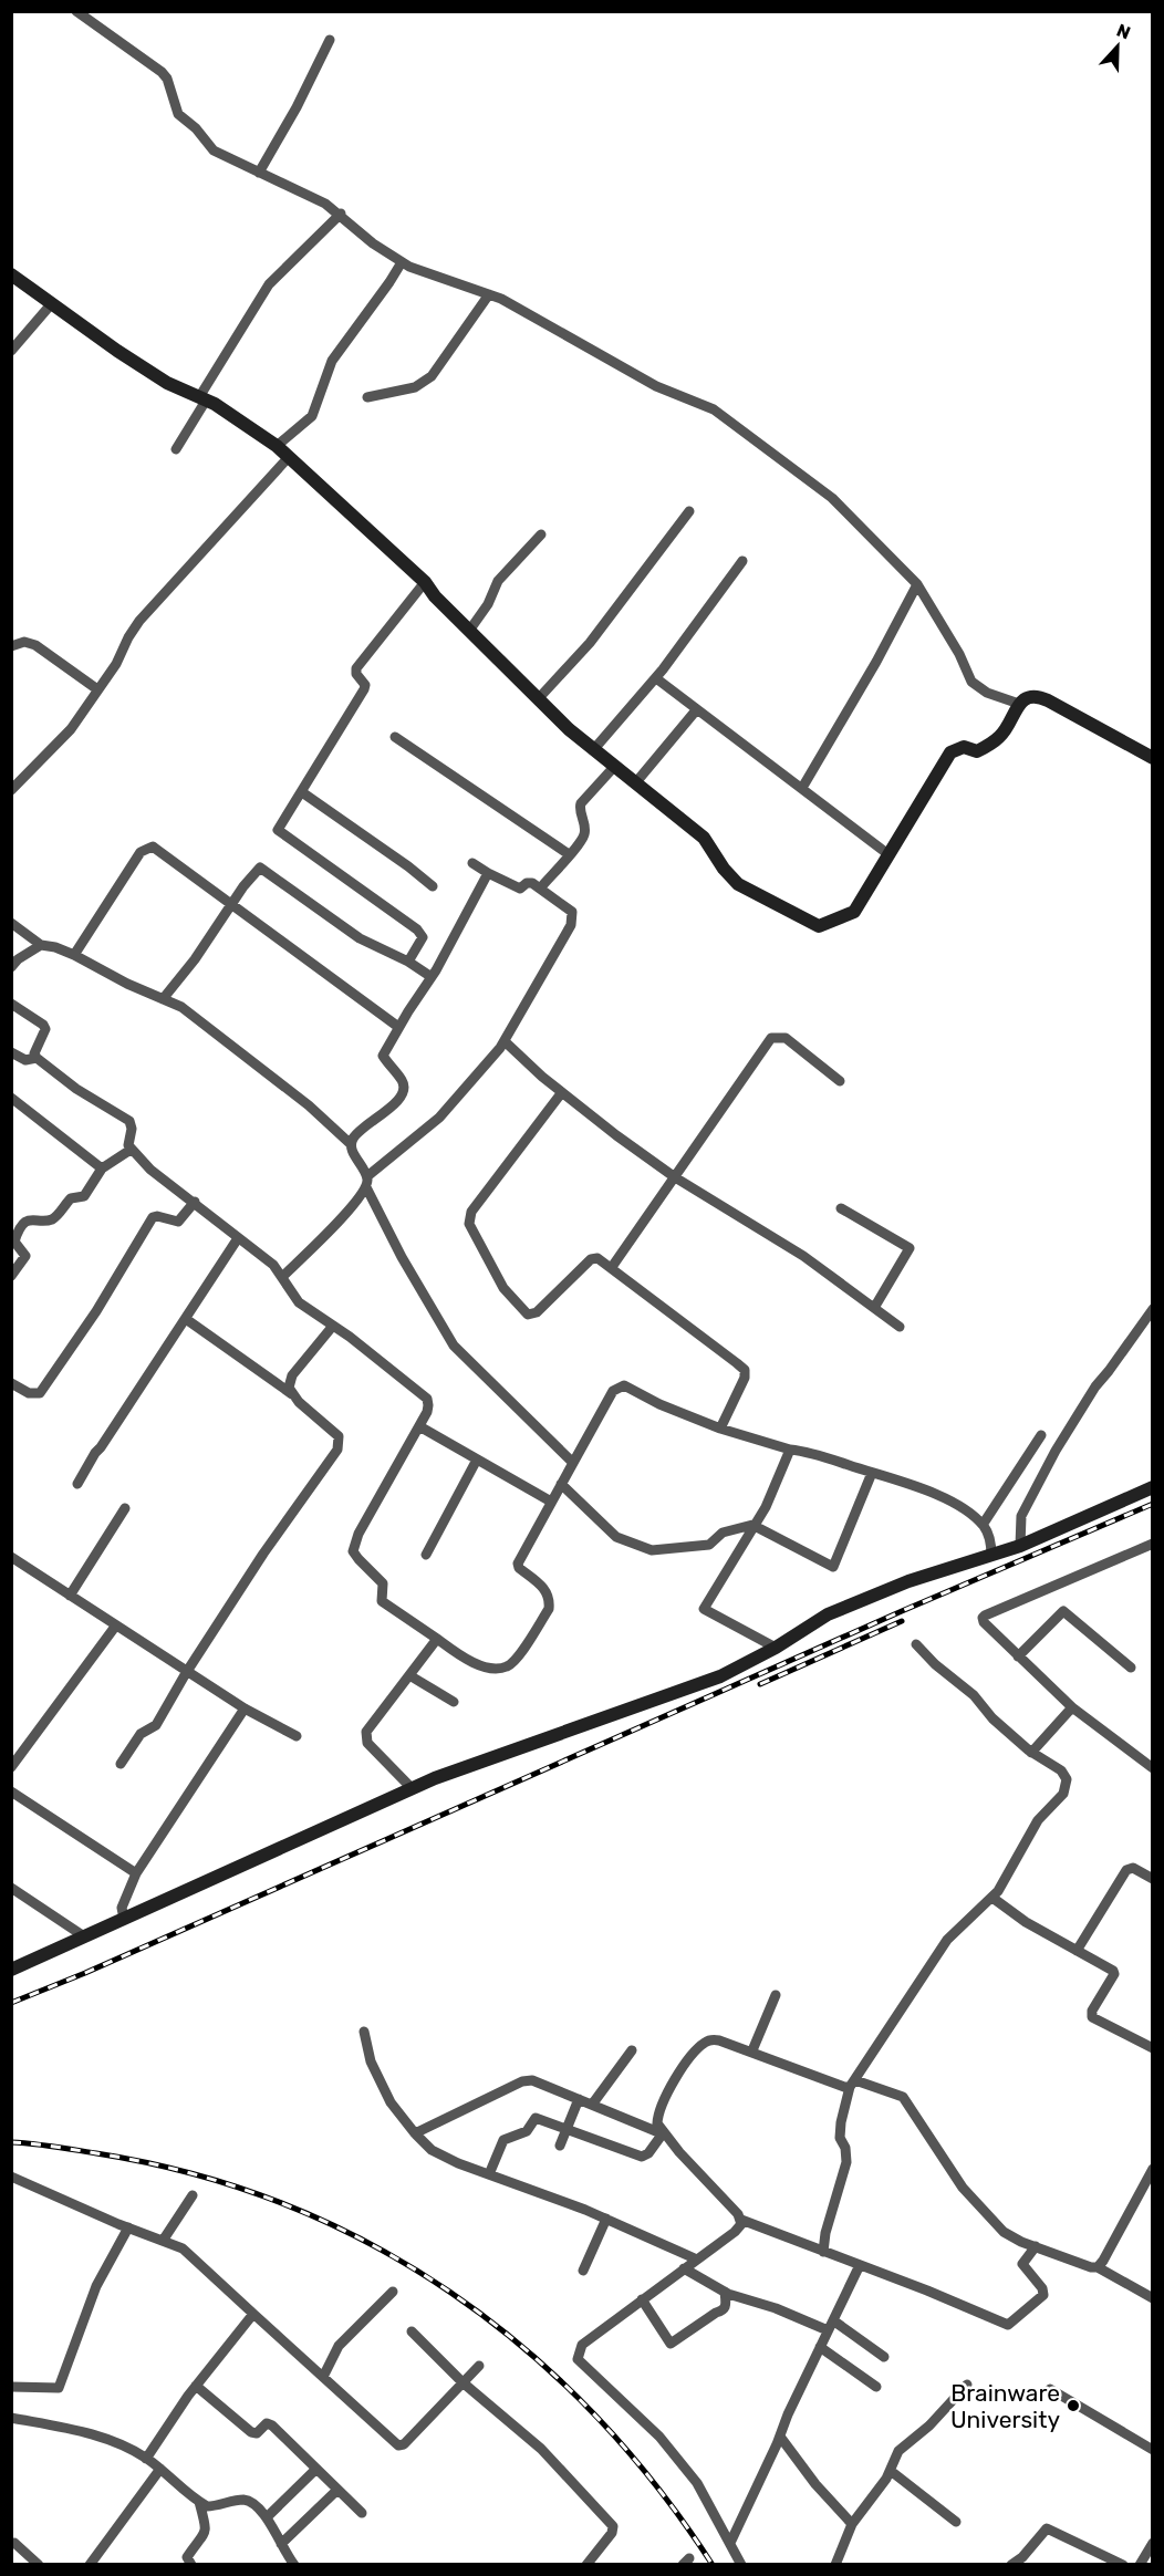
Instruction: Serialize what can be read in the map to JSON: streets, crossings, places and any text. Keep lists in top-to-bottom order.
{
  "places": ["Brainware University"],
  "north": "top"
}
